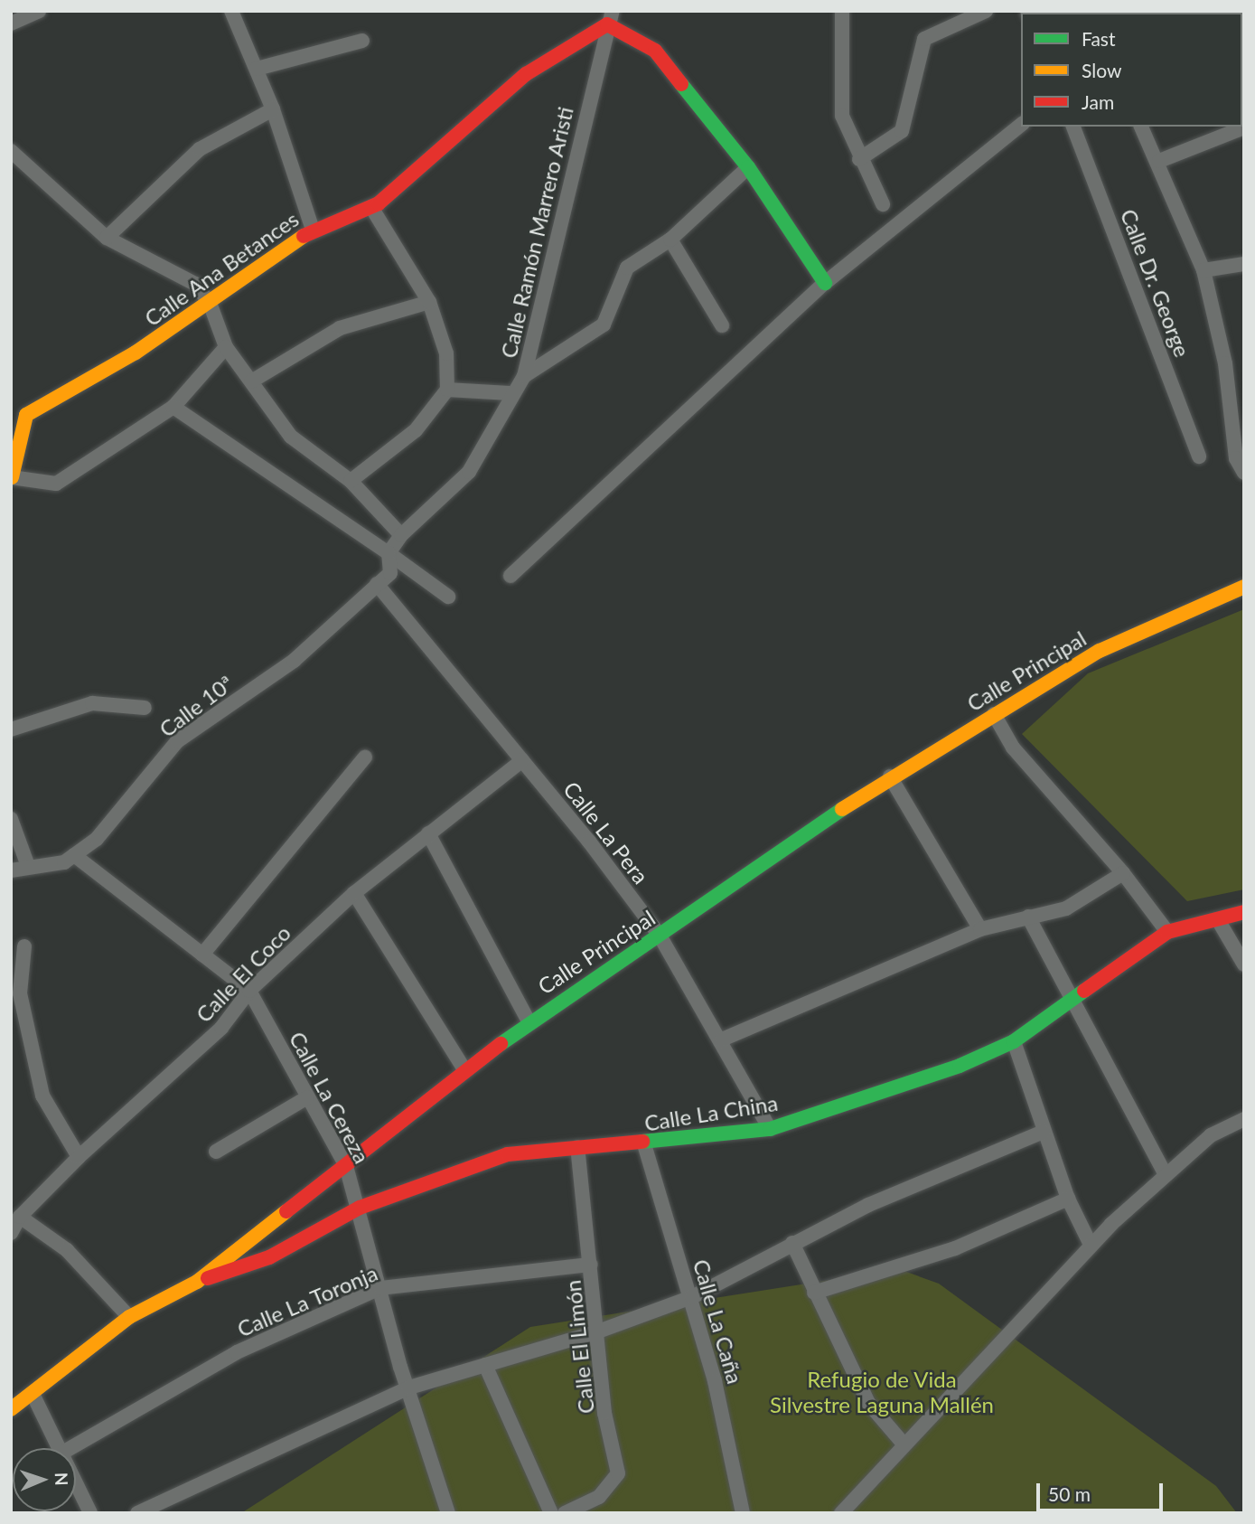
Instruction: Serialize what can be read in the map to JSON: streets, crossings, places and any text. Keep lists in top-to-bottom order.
{
  "streets": {
    "street": [
      "Calle Ramón Marrero Aristi",
      "Calle Ana Betances",
      "Calle Dr. George",
      "Calle Principal",
      "Calle 10ª",
      "Calle La Pera",
      "Calle El Coco",
      "Calle La Cereza",
      "Calle La China",
      "Calle La Toronja",
      "Calle La Caña",
      "Calle El Limón"
    ]
  },
  "crossings": [
    ["Calle Ramón Marrero Aristi", "Calle Ana Betances"],
    ["Calle Ramón Marrero Aristi", "Calle 10ª"],
    ["Calle Principal", "Calle La Pera"],
    ["Calle Principal", "Calle La Cereza"],
    ["Calle Principal", "Calle La China"],
    ["Calle 10ª", "Calle La Pera"],
    ["Calle 10ª", "Calle La Cereza"],
    ["Calle La Pera", "Calle El Coco"],
    ["Calle La Pera", "Calle La China"],
    ["Calle El Coco", "Calle La Cereza"],
    ["Calle La Cereza", "Calle La China"],
    ["Calle La Cereza", "Calle La Toronja"],
    ["Calle La China", "Calle La Caña"],
    ["Calle La China", "Calle El Limón"],
    ["Calle La Toronja", "Calle El Limón"]
  ],
  "parks": ["Refugio de Vida Silvestre Laguna Mallén"],
  "legend": ["Fast", "Slow", "Jam"],
  "scale_bar": "50 m",
  "north": "right"
}
